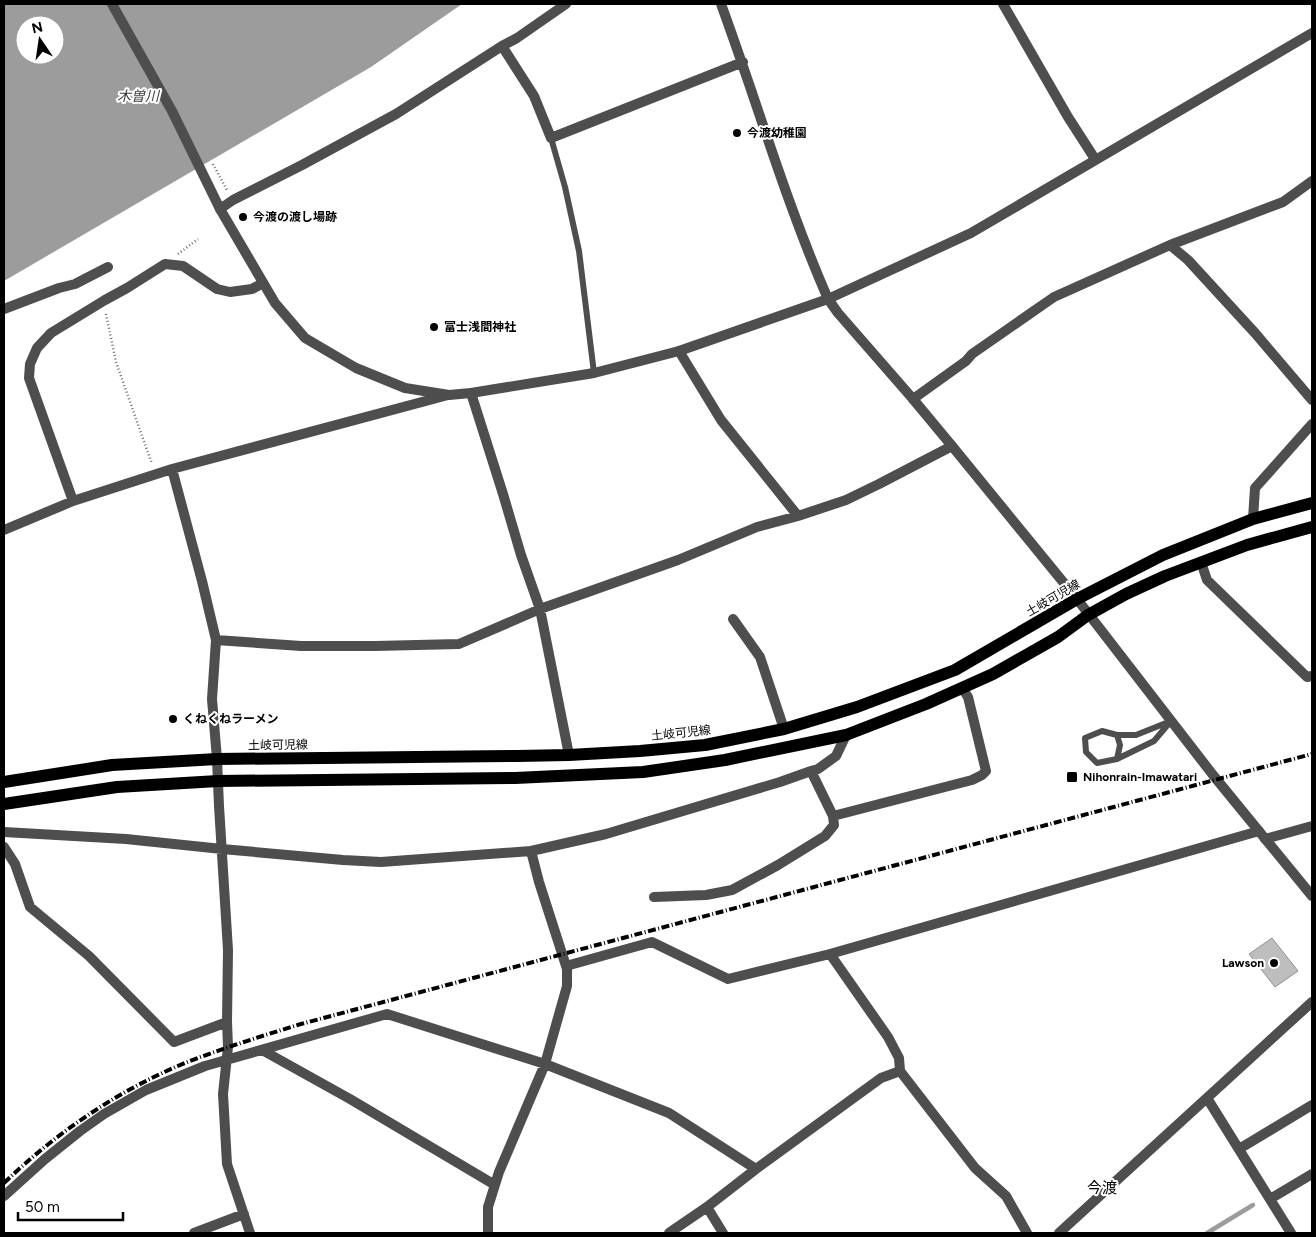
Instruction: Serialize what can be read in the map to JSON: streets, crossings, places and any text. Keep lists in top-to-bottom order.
{
  "streets": {
    "main road": ["土岐可児線"]
  },
  "districts": ["今渡"],
  "water": ["木曽川"],
  "places": {
    "other": [
      "今渡幼稚園",
      "今渡の渡し場跡",
      "富士浅間神社",
      "くねくねラーメン",
      "Lawson"
    ],
    "transit": ["Nihonrain-Imawatari"]
  },
  "scale_bar": "50 m",
  "north": "top"
}
